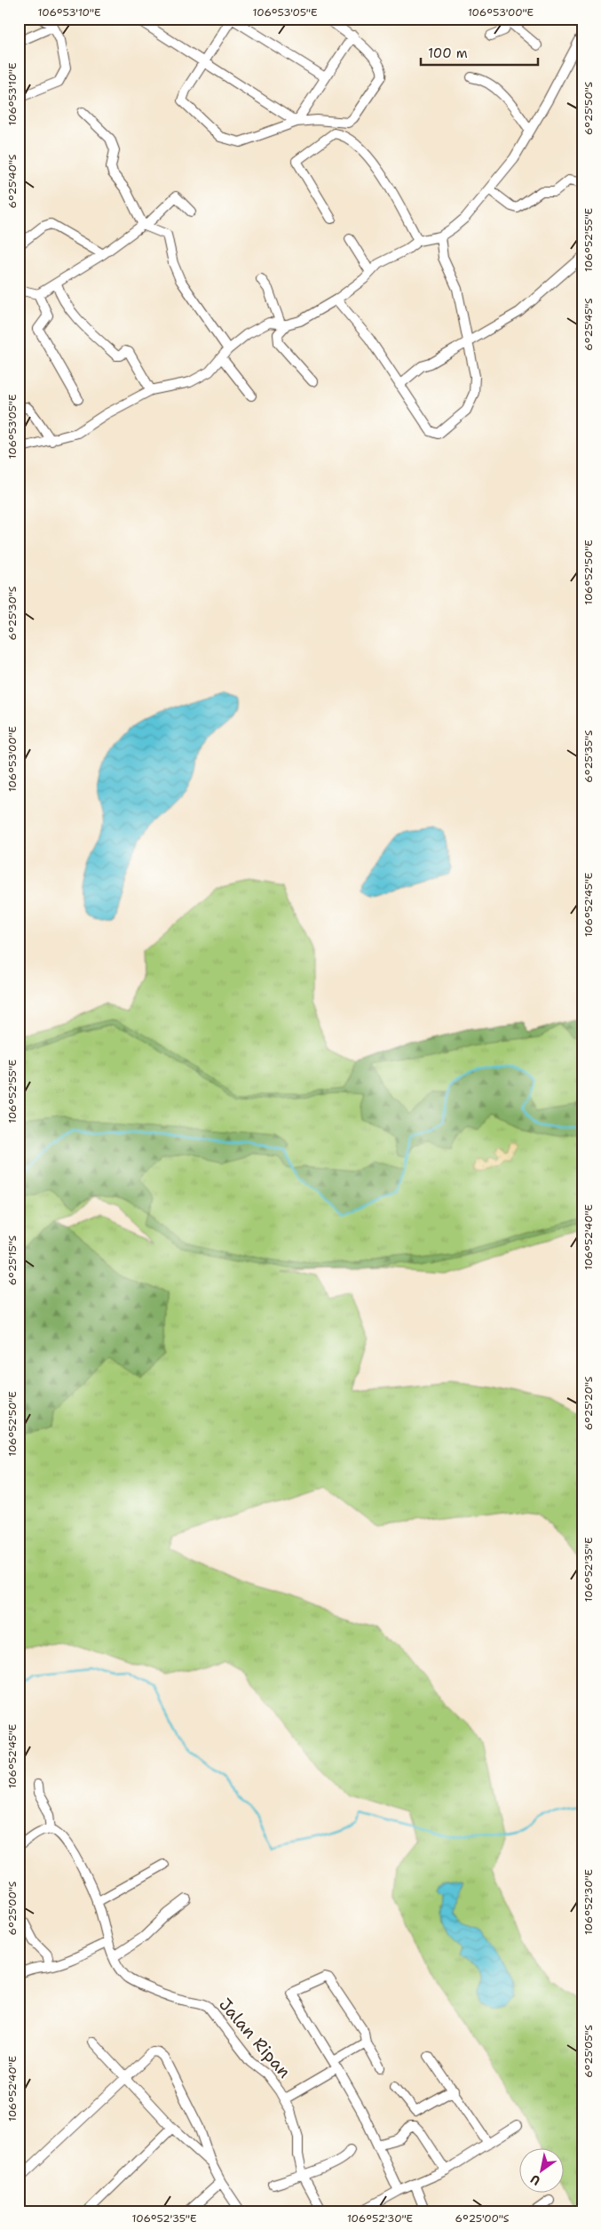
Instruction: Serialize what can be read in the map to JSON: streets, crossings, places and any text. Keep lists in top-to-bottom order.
{
  "streets": {
    "street": ["Jalan Ripan"]
  },
  "scale_bar": "100 m",
  "north": "bottom left",
  "coordinates": [
    "106°53'10\"E",
    "106°53'05\"E",
    "106°53'00\"E",
    "6°25'50\"S",
    "6°25'40\"S",
    "106°52'55\"E",
    "6°25'45\"S",
    "106°52'50\"E",
    "6°25'30\"S",
    "6°25'35\"S",
    "106°52'45\"E",
    "106°52'40\"E",
    "6°25'15\"S",
    "6°25'20\"S",
    "106°52'35\"E",
    "106°52'30\"E",
    "6°25'00\"S",
    "6°25'05\"S"
  ]
}
